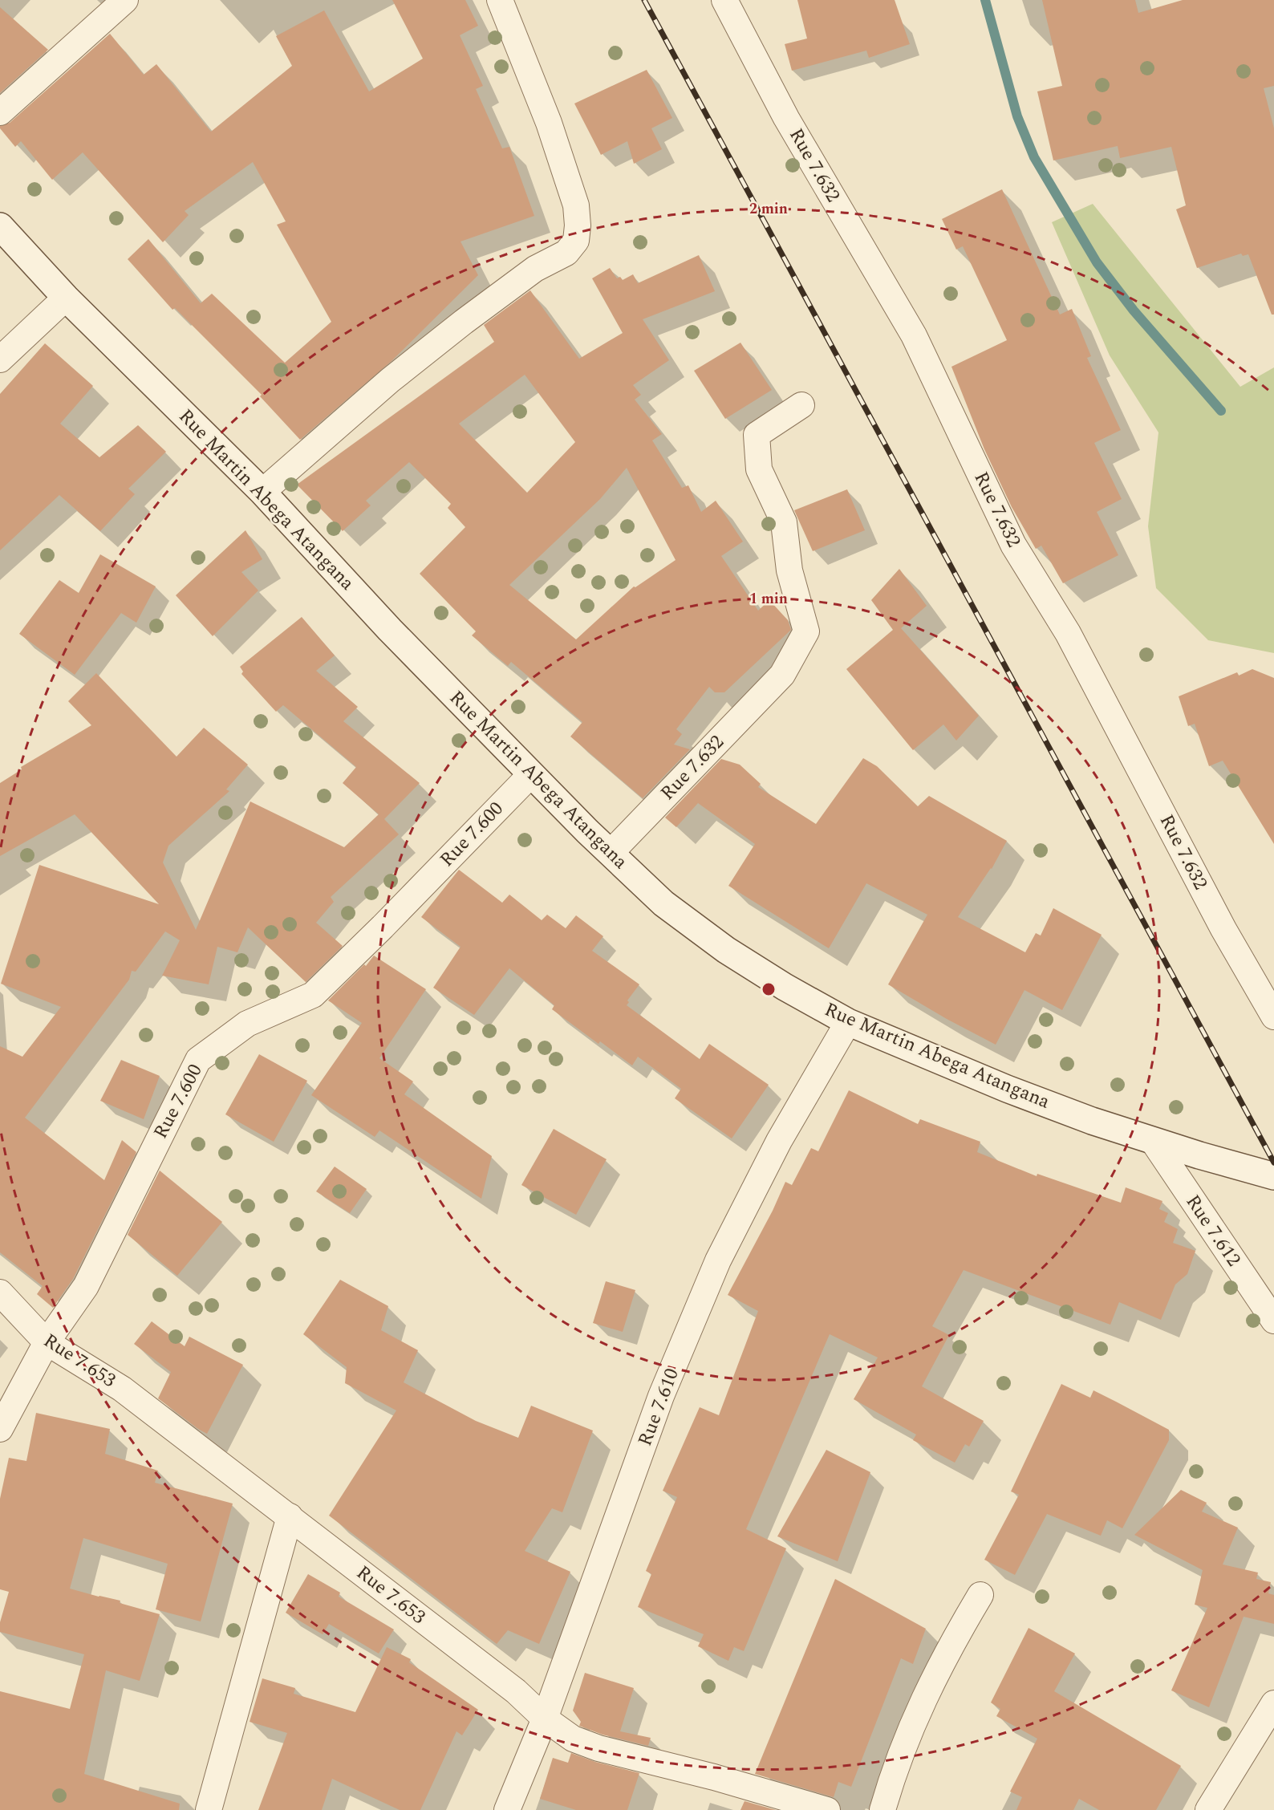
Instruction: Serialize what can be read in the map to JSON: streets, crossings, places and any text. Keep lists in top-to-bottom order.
{
  "streets": {
    "main road": ["Rue Martin Abega Atangana"],
    "street": [
      "Rue 7.632",
      "Rue 7.600",
      "Rue 7.612",
      "Rue 7.653",
      "Rue 7.610"
    ]
  },
  "crossings": [
    ["Rue 7.632", "Rue Martin Abega Atangana"],
    ["Rue Martin Abega Atangana", "Rue 7.600"],
    ["Rue Martin Abega Atangana", "Rue 7.612"],
    ["Rue Martin Abega Atangana", "Rue 7.610"],
    ["Rue 7.600", "Rue 7.653"],
    ["Rue 7.653", "Rue 7.610"]
  ],
  "rings": ["2 min", "1 min"]
}
